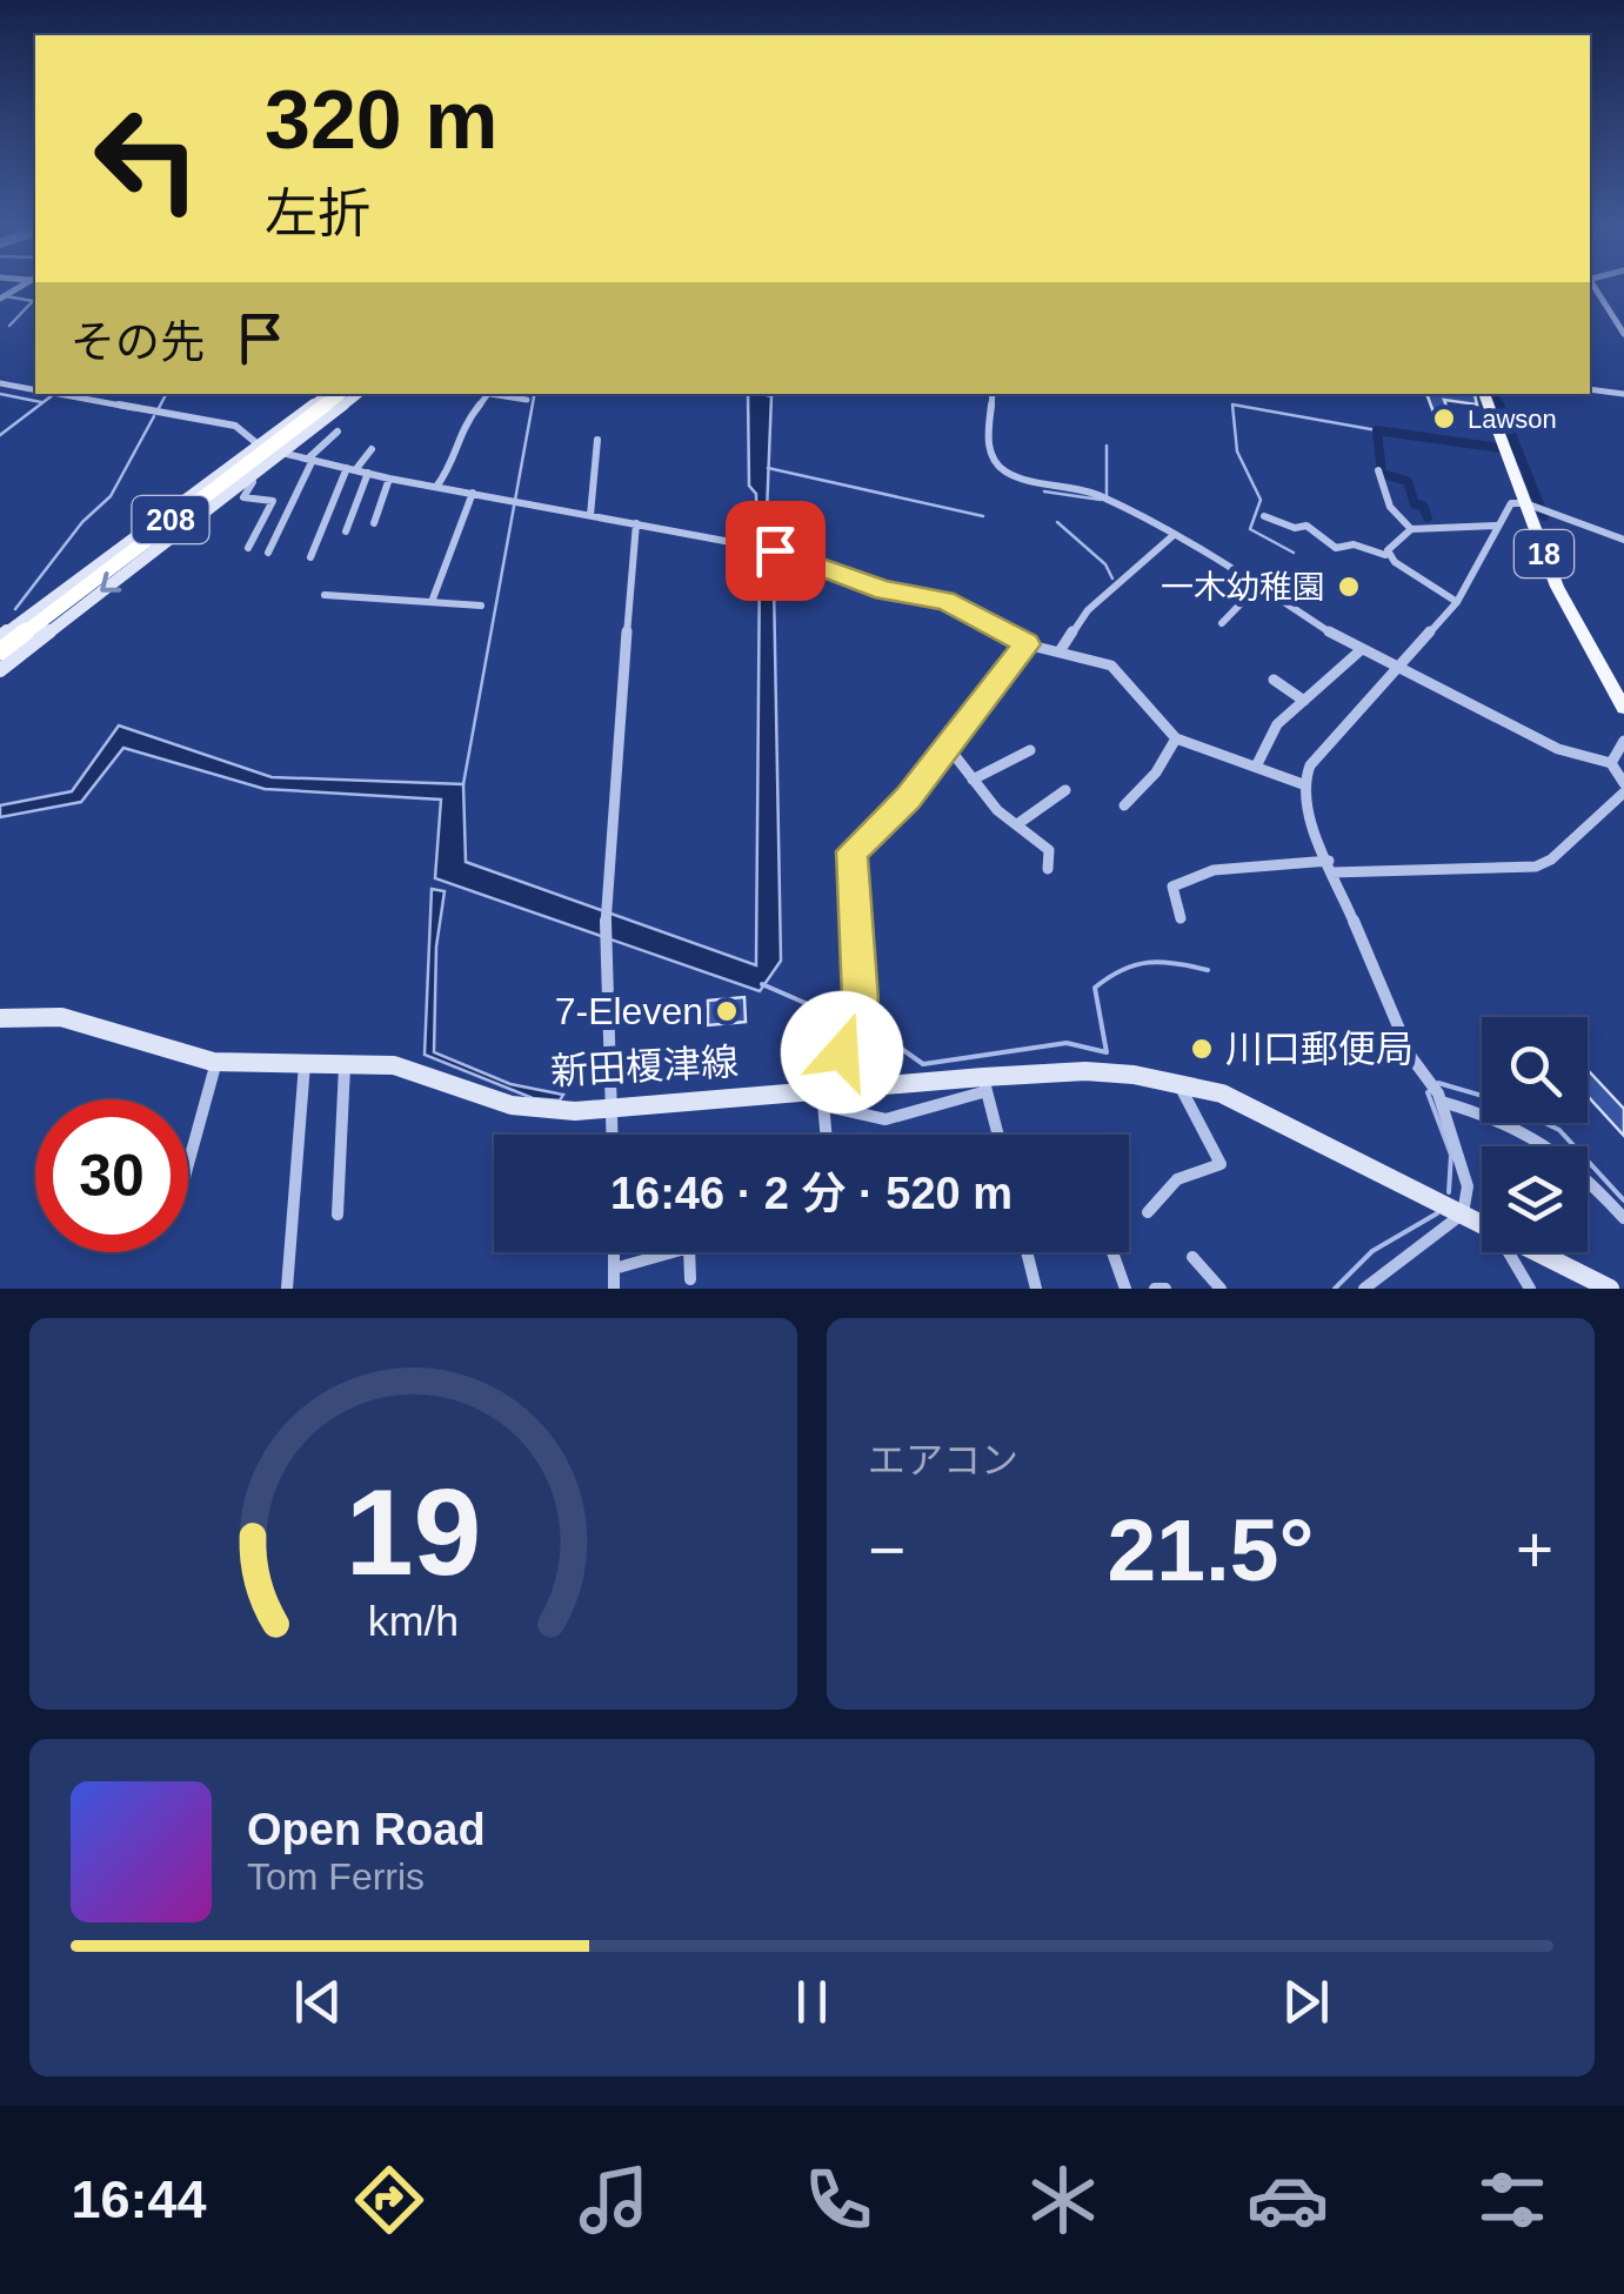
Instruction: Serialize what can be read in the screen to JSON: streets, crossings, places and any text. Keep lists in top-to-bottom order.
{
  "streets": {
    "highway": ["208"],
    "main road": ["18", "新田榎津線"]
  },
  "places": [
    "Lawson",
    "一木幼稚園",
    "7-Eleven",
    "川口郵便局"
  ],
  "page": {
    "turn": ["320 m", "左折"],
    "then": "その先",
    "limit": "30",
    "trip": "16:46 · 2 分 · 520 m",
    "tile": "エアコン",
    "heat": ["−", "21.5°", "+"],
    "song": ["Open Road", "Tom Ferris"],
    "tabs": "16:44",
    "gauge": ["19", "km/h"]
  }
}
